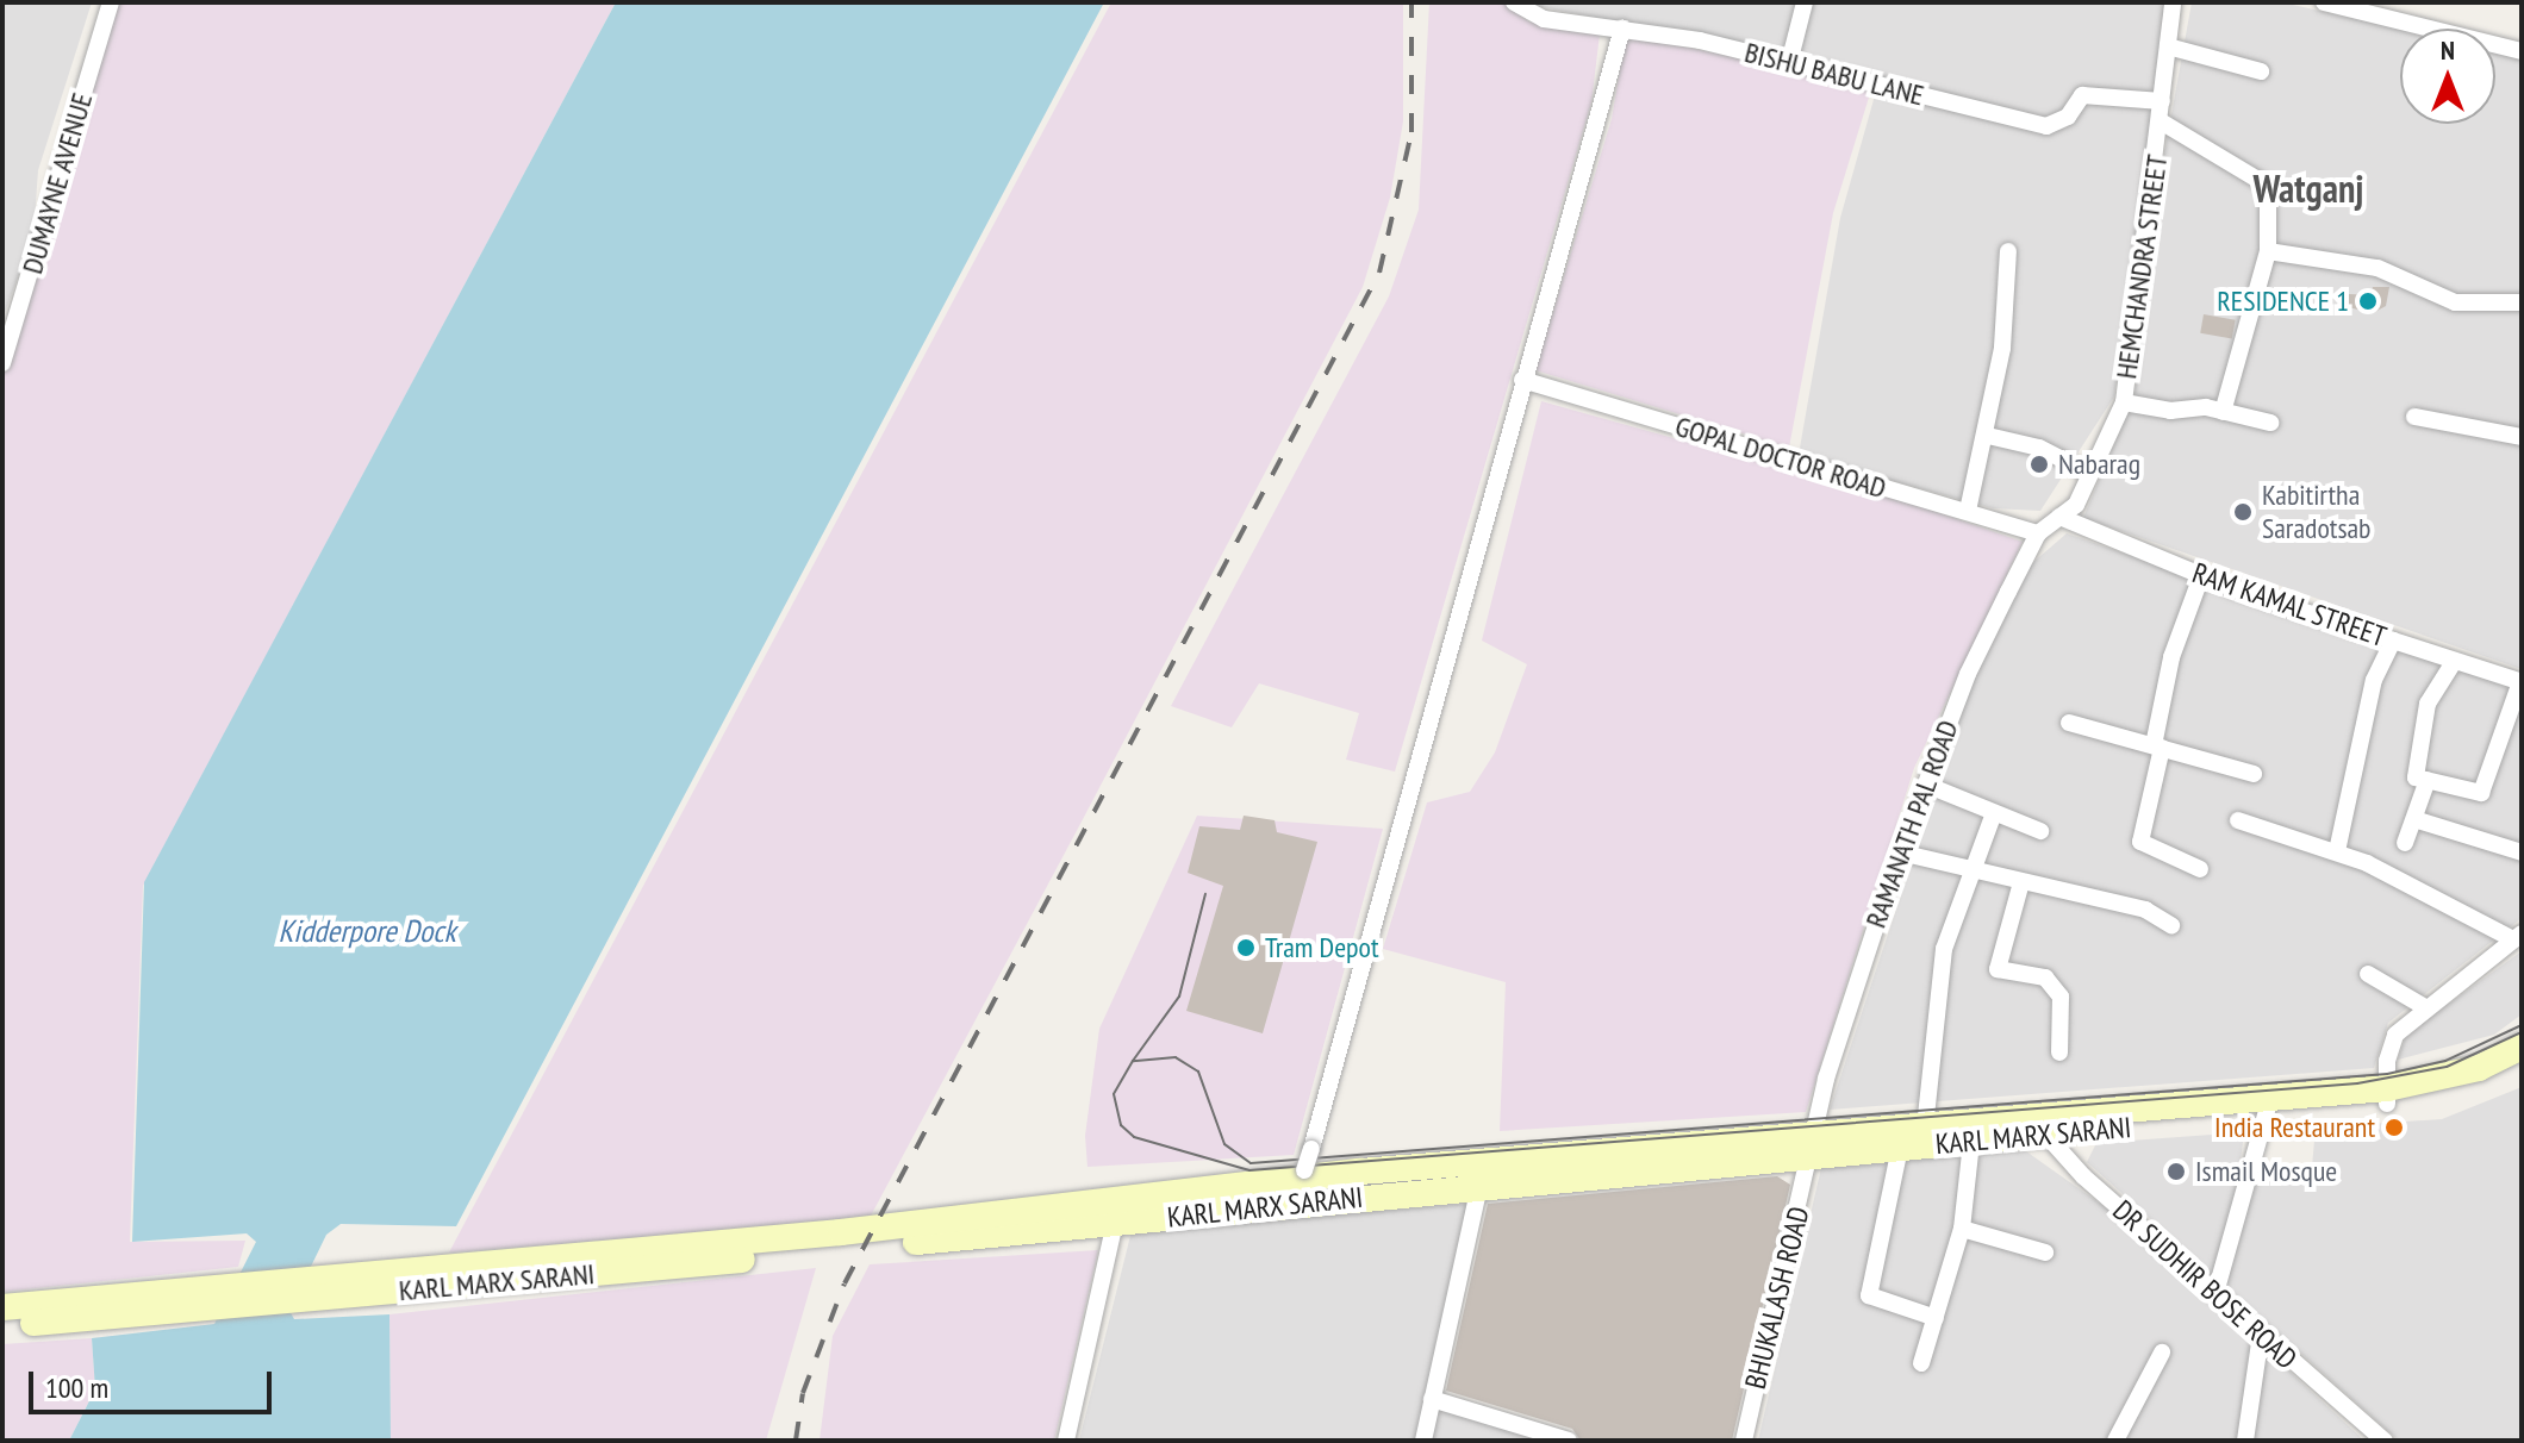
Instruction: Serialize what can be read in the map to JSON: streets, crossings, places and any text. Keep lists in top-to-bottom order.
{
  "streets": {
    "main road": ["KARL MARX SARANI"],
    "street": [
      "BISHU BABU LANE",
      "DUMAYNE AVENUE",
      "HEMCHANDRA STREET",
      "GOPAL DOCTOR ROAD",
      "RAM KAMAL STREET",
      "RAMANATH PAL ROAD",
      "DR SUDHIR BOSE ROAD",
      "BHUKALASH ROAD"
    ]
  },
  "crossings": [
    ["BISHU BABU LANE", "HEMCHANDRA STREET"],
    ["HEMCHANDRA STREET", "RAM KAMAL STREET"],
    ["HEMCHANDRA STREET", "RAMANATH PAL ROAD"],
    ["GOPAL DOCTOR ROAD", "RAMANATH PAL ROAD"],
    ["RAM KAMAL STREET", "RAMANATH PAL ROAD"],
    ["RAMANATH PAL ROAD", "KARL MARX SARANI"],
    ["RAMANATH PAL ROAD", "BHUKALASH ROAD"],
    ["KARL MARX SARANI", "DR SUDHIR BOSE ROAD"],
    ["KARL MARX SARANI", "BHUKALASH ROAD"]
  ],
  "districts": ["Watganj"],
  "water": ["Kidderpore Dock"],
  "places": [
    "RESIDENCE 1",
    "Nabarag",
    "Kabitirtha Saradotsab",
    "Tram Depot",
    "India Restaurant",
    "Ismail Mosque"
  ],
  "scale_bar": "100 m",
  "north": "top"
}
